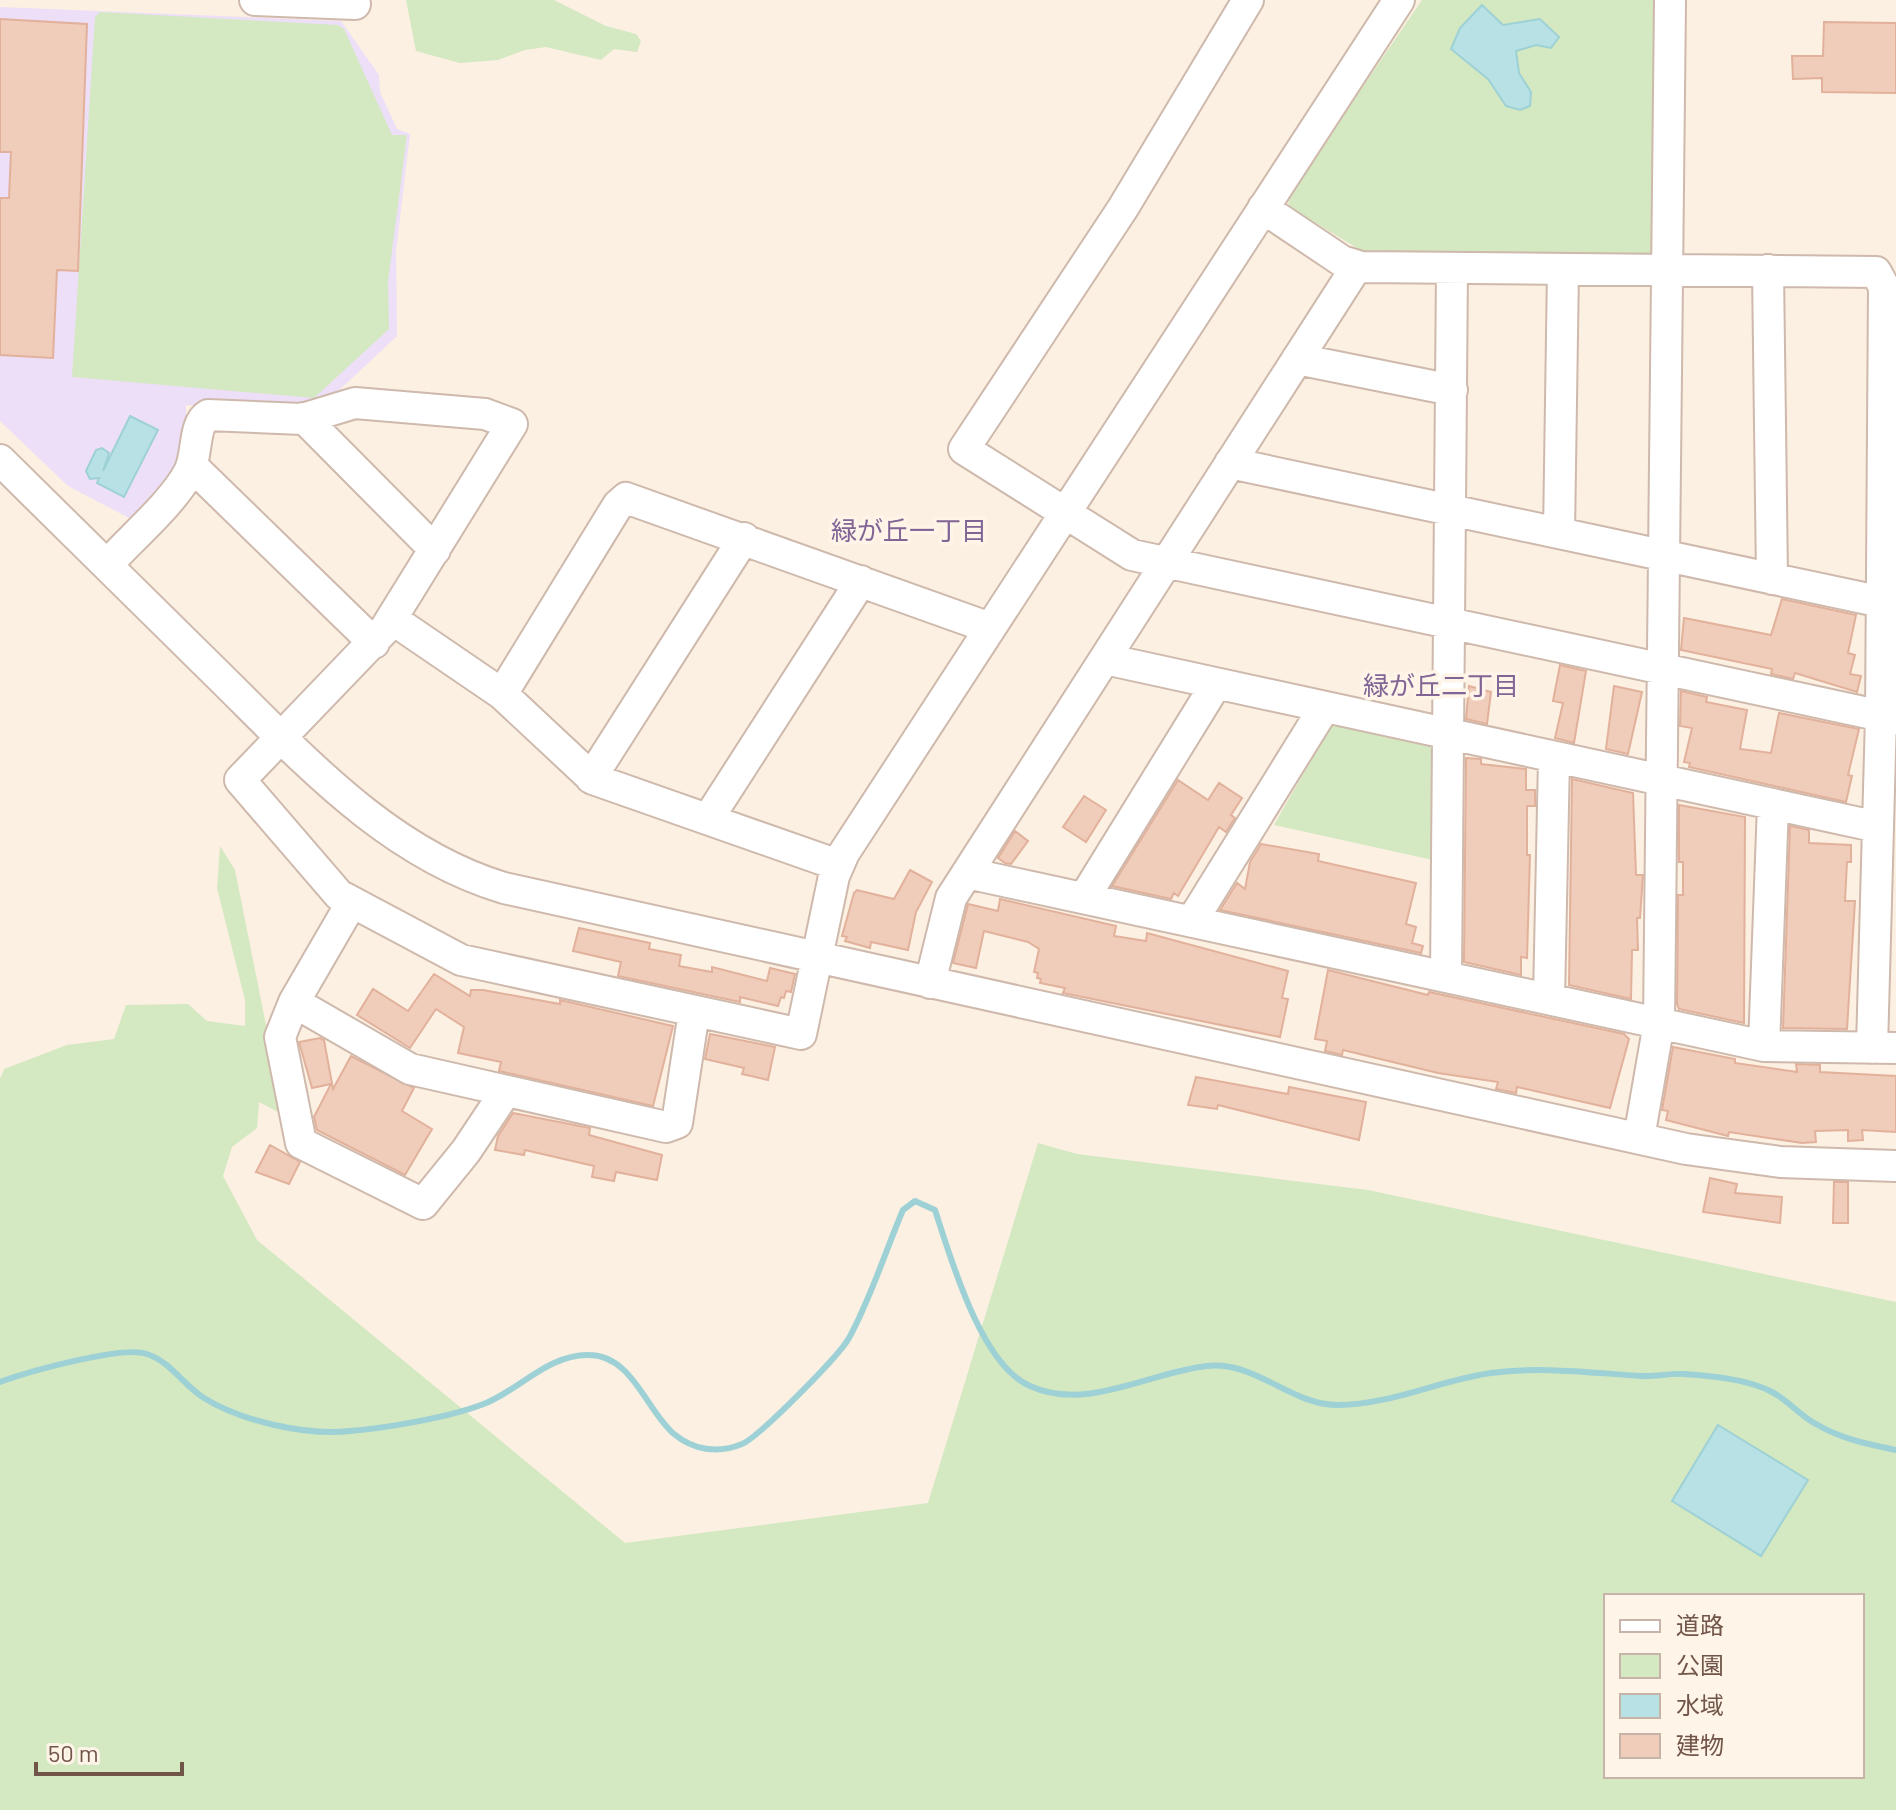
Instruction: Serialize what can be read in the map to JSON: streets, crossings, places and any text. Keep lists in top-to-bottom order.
{
  "districts": ["緑が丘一丁目", "緑が丘二丁目"],
  "legend": [
    "道路",
    "公園",
    "水域",
    "建物"
  ],
  "scale_bar": "50 m"
}
